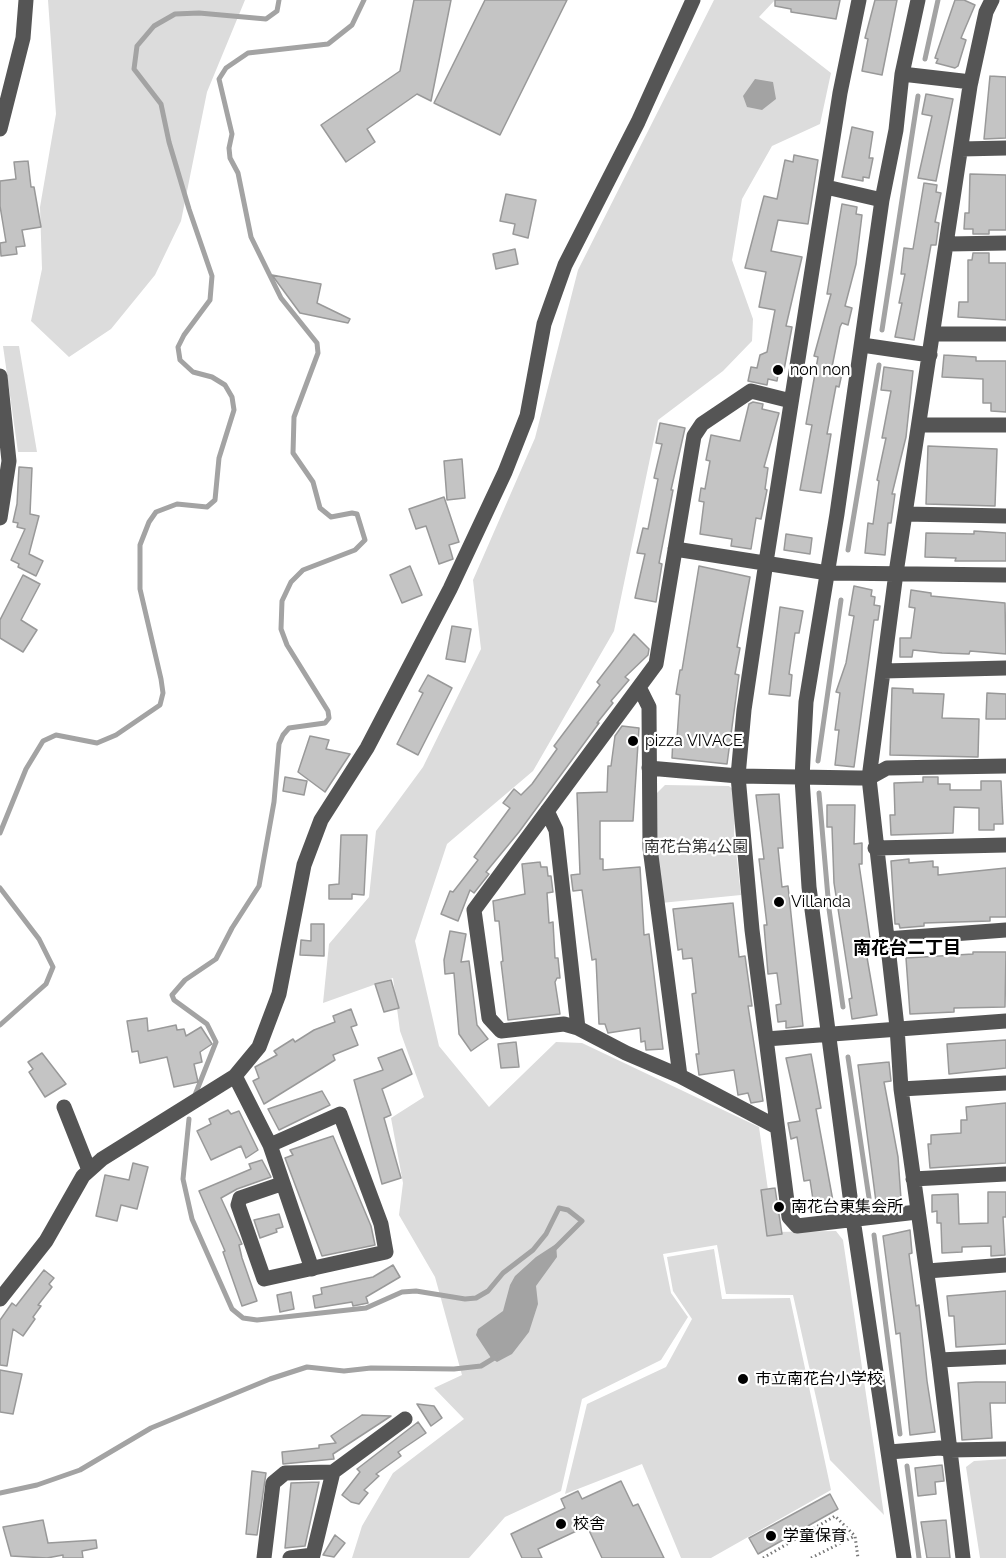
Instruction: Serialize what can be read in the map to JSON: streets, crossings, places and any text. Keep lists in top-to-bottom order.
{
  "districts": ["南花台二丁目"],
  "parks": ["南花台第4公園"],
  "places": [
    "non non",
    "pizza VIVACE",
    "Villanda",
    "南花台東集会所",
    "市立南花台小学校",
    "校舎",
    "学童保育"
  ]
}
